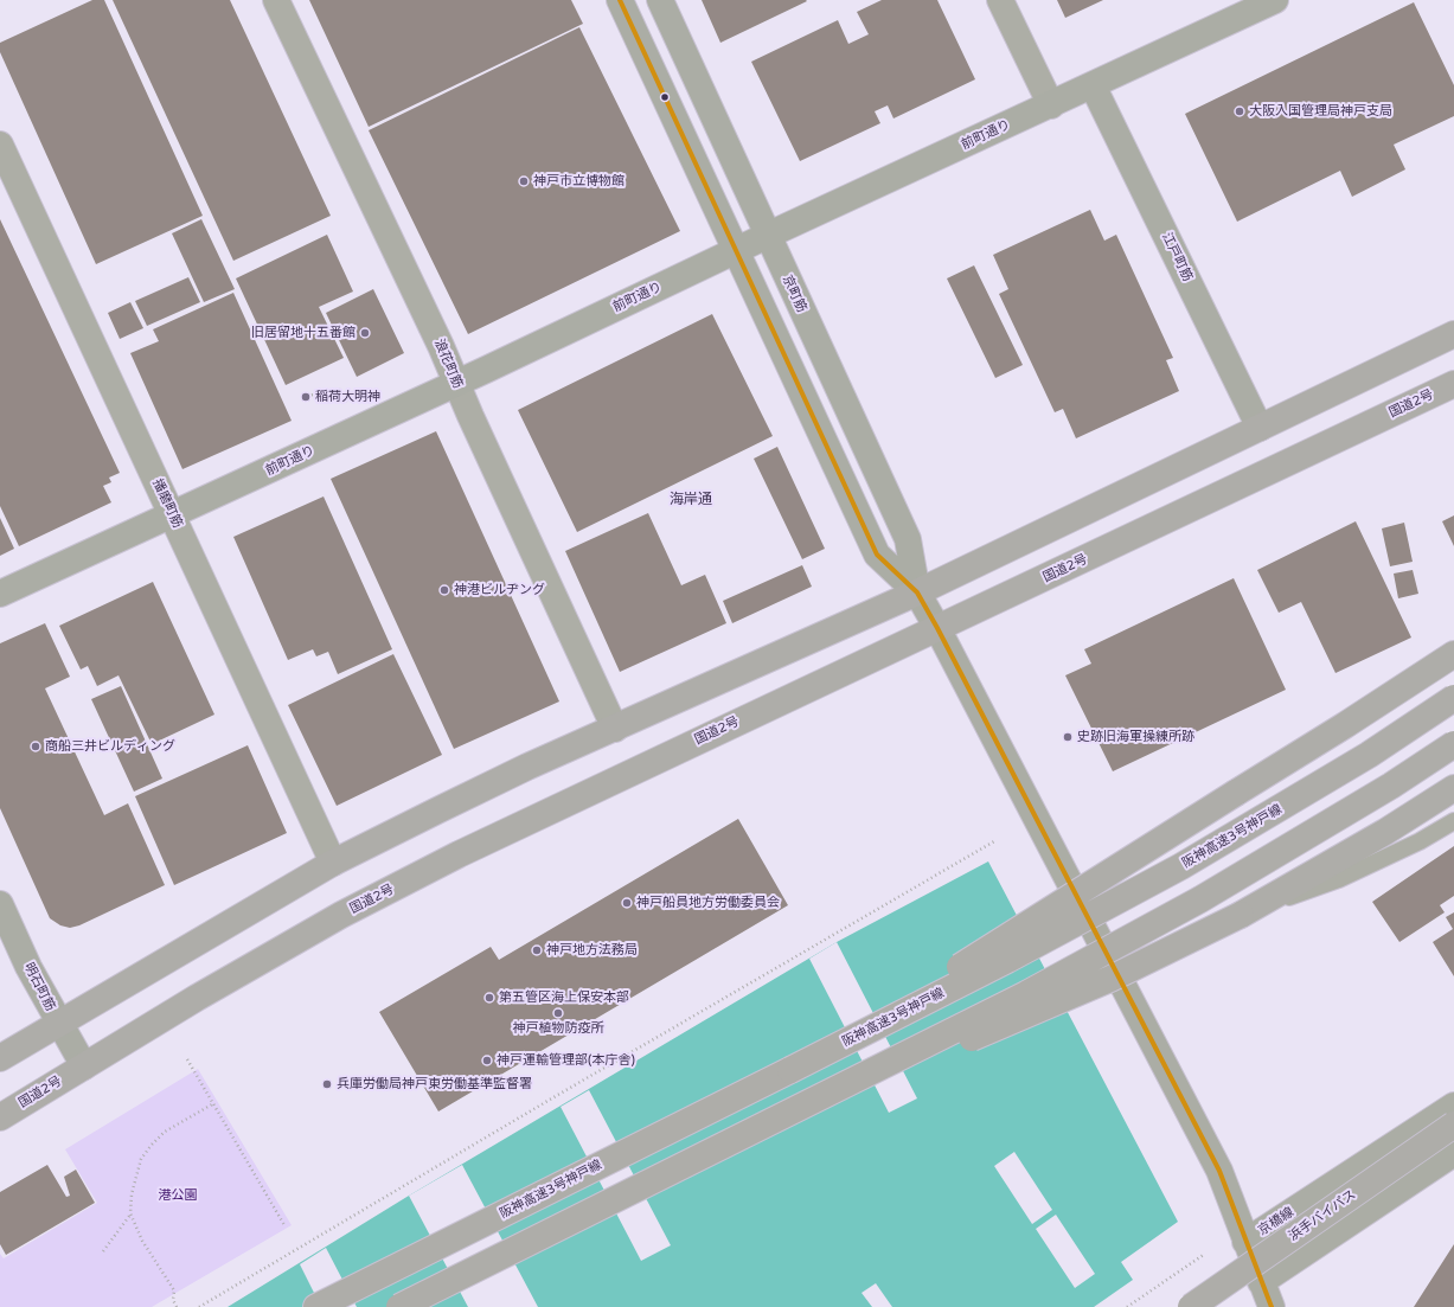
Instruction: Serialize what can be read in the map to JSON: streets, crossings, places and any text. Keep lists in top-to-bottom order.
{
  "streets": {
    "highway": ["国道2号", "阪神高速3号神戸線", "浜手バイパス"],
    "street": [
      "前町通り",
      "江戸町筋",
      "京町筋",
      "浪花町筋",
      "播磨町筋",
      "明石町筋",
      "京橋線"
    ]
  },
  "crossings": [
    ["前町通り", "江戸町筋"],
    ["前町通り", "京町筋"],
    ["前町通り", "浪花町筋"],
    ["前町通り", "播磨町筋"],
    ["京町筋", "国道2号"],
    ["京町筋", "京橋線"],
    ["国道2号", "明石町筋"],
    ["国道2号", "京橋線"]
  ],
  "districts": ["海岸通"],
  "parks": ["港公園"],
  "places": [
    "大阪入国管理局神戸支局",
    "神戸市立博物館",
    "旧居留地十五番館",
    "稲荷大明神",
    "神港ビルヂング",
    "史跡旧海軍操練所跡",
    "商船三井ビルディング",
    "神戸船員地方労働委員会",
    "神戸地方法務局",
    "第五管区海上保安本部",
    "神戸植物防疫所",
    "神戸運輸管理部(本庁舎)",
    "兵庫労働局神戸東労働基準監督署"
  ]
}
